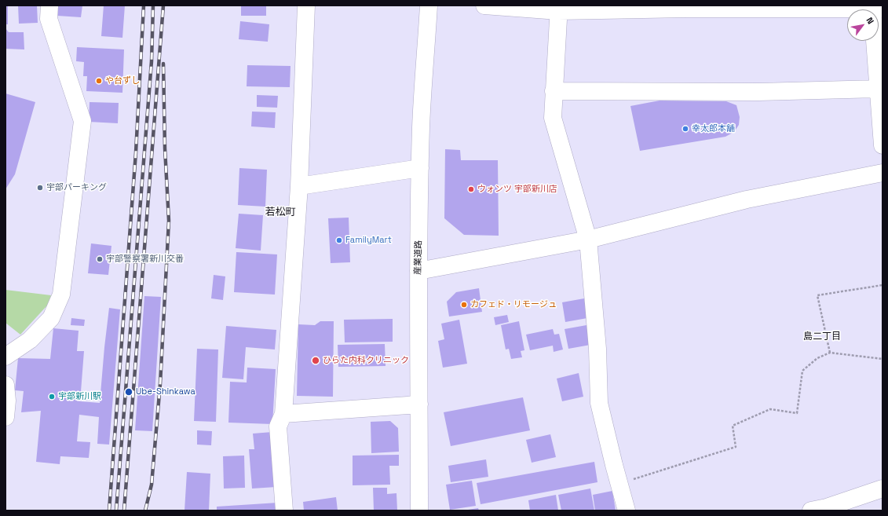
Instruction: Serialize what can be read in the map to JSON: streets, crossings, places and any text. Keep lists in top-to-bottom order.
{
  "streets": {
    "street": ["産業道路"]
  },
  "districts": ["若松町", "島二丁目"],
  "places": [
    "や台ずし",
    "幸太郎本舗",
    "宇部パーキング",
    "ウォンツ 宇部新川店",
    "FamilyMart",
    "宇部警察署新川交番",
    "カフェド・リモージュ",
    "ひらた内科クリニック",
    "Ube-Shinkawa",
    "宇部新川駅"
  ],
  "north": "top right"
}
